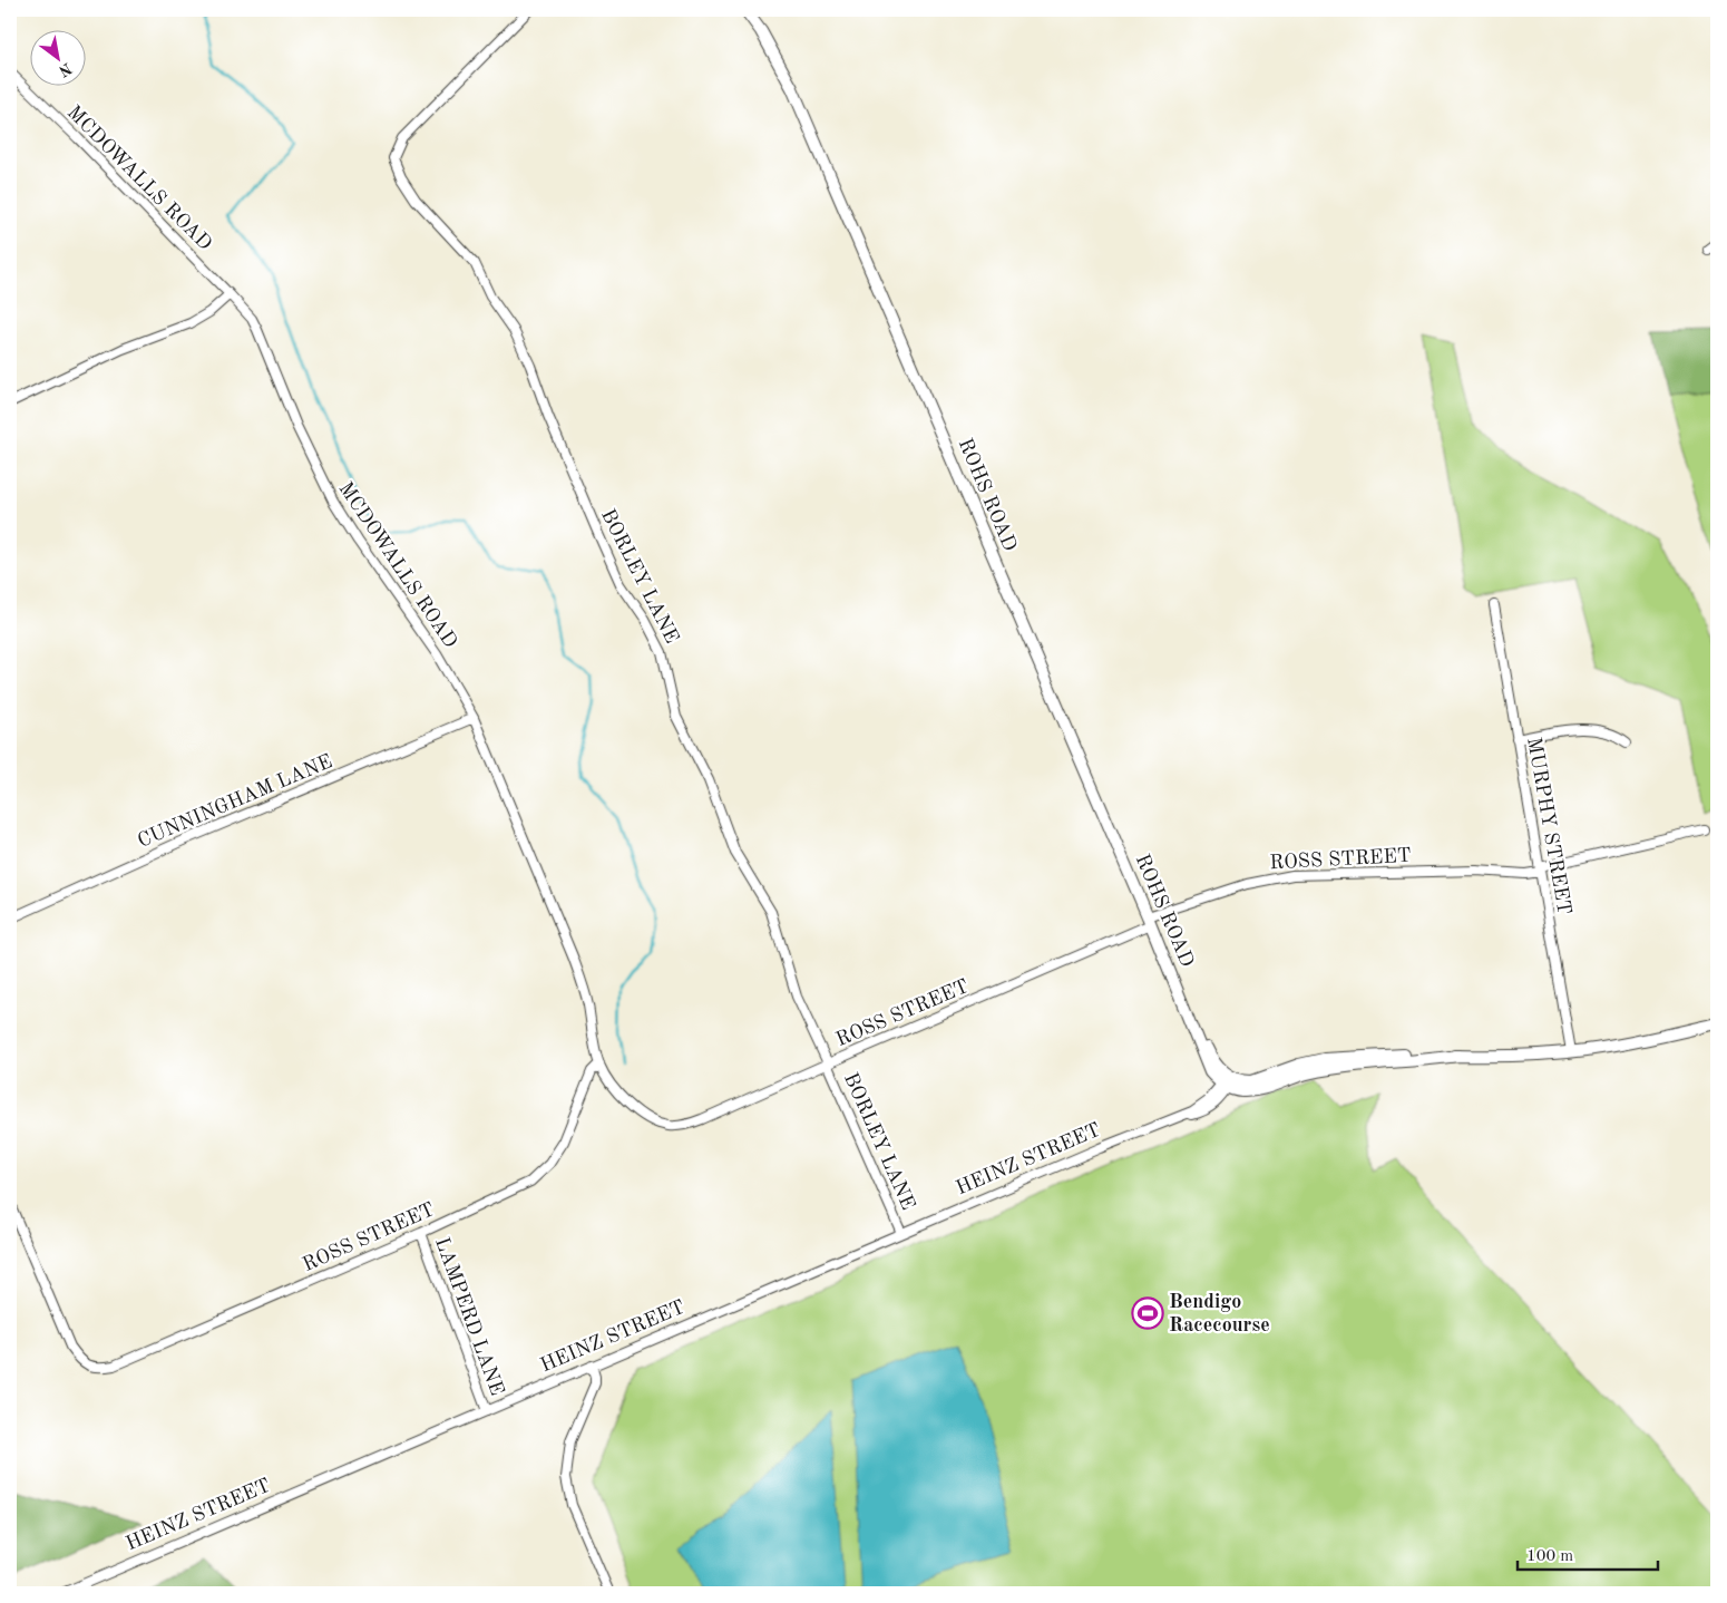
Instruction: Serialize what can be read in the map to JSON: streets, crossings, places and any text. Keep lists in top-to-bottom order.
{
  "streets": {
    "street": [
      "MCDOWALLS ROAD",
      "ROHS ROAD",
      "BORLEY LANE",
      "CUNNINGHAM LANE",
      "MURPHY STREET",
      "ROSS STREET",
      "HEINZ STREET",
      "LAMPERD LANE"
    ]
  },
  "crossings": [
    ["MCDOWALLS ROAD", "CUNNINGHAM LANE"],
    ["MCDOWALLS ROAD", "ROSS STREET"],
    ["ROHS ROAD", "ROSS STREET"],
    ["ROHS ROAD", "HEINZ STREET"],
    ["BORLEY LANE", "ROSS STREET"],
    ["BORLEY LANE", "HEINZ STREET"],
    ["MURPHY STREET", "ROSS STREET"],
    ["ROSS STREET", "LAMPERD LANE"],
    ["HEINZ STREET", "LAMPERD LANE"]
  ],
  "places": {
    "sports": ["Bendigo Racecourse"]
  },
  "scale_bar": "100 m",
  "north": "bottom right"
}
